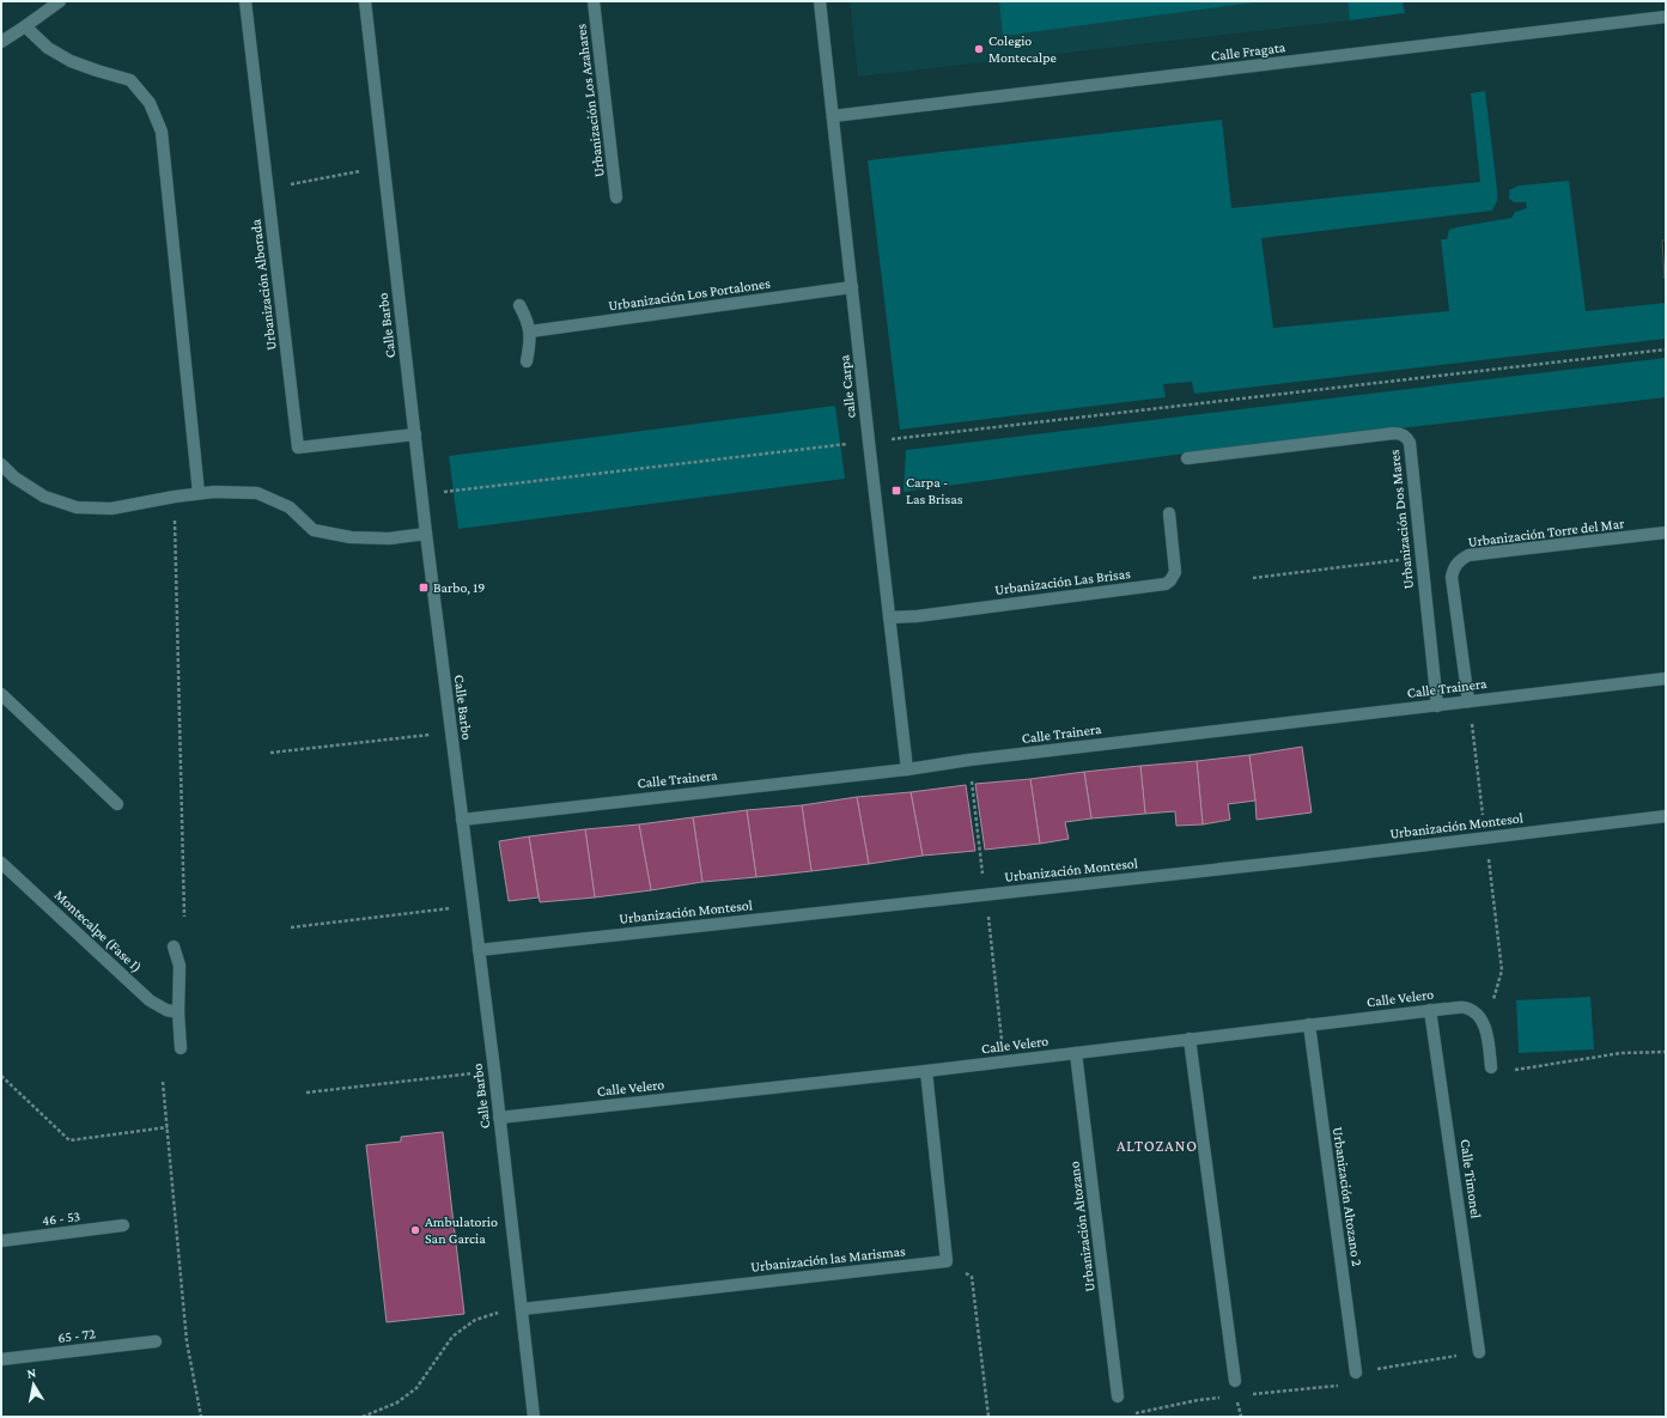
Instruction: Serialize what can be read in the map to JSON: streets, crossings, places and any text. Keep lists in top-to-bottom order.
{
  "streets": {
    "street": [
      "Calle Fragata",
      "Urbanización Los Azahares",
      "Urbanización Alborada",
      "Urbanización Los Portalones",
      "Calle Barbo",
      "calle Carpa",
      "Urbanización Dos Mares",
      "Urbanización Torre del Mar",
      "Urbanización Las Brisas",
      "Calle Trainera",
      "Urbanización Montesol",
      "Montecalpe (Fase I)",
      "Calle Velero",
      "Calle Timonel",
      "Urbanización Altozano 2",
      "46 - 53",
      "Urbanización Altozano",
      "Urbanización las Marismas",
      "65 - 72"
    ]
  },
  "crossings": [
    ["Calle Fragata", "calle Carpa"],
    ["Urbanización Alborada", "Calle Barbo"],
    ["Urbanización Los Portalones", "calle Carpa"],
    ["Calle Barbo", "Calle Trainera"],
    ["Calle Barbo", "Urbanización Montesol"],
    ["Calle Barbo", "Calle Velero"],
    ["Calle Barbo", "Urbanización las Marismas"],
    ["calle Carpa", "Urbanización Las Brisas"],
    ["calle Carpa", "Calle Trainera"],
    ["Urbanización Dos Mares", "Calle Trainera"],
    ["Urbanización Torre del Mar", "Calle Trainera"],
    ["Calle Velero", "Calle Timonel"],
    ["Calle Velero", "Urbanización Altozano 2"],
    ["Calle Velero", "Urbanización Altozano"]
  ],
  "districts": ["ALTOZANO"],
  "places": {
    "other": ["Colegio Montecalpe", "Ambulatorio San Garcia"],
    "transit": ["Carpa - Las Brisas", "Barbo, 19"]
  },
  "north": "top"
}
